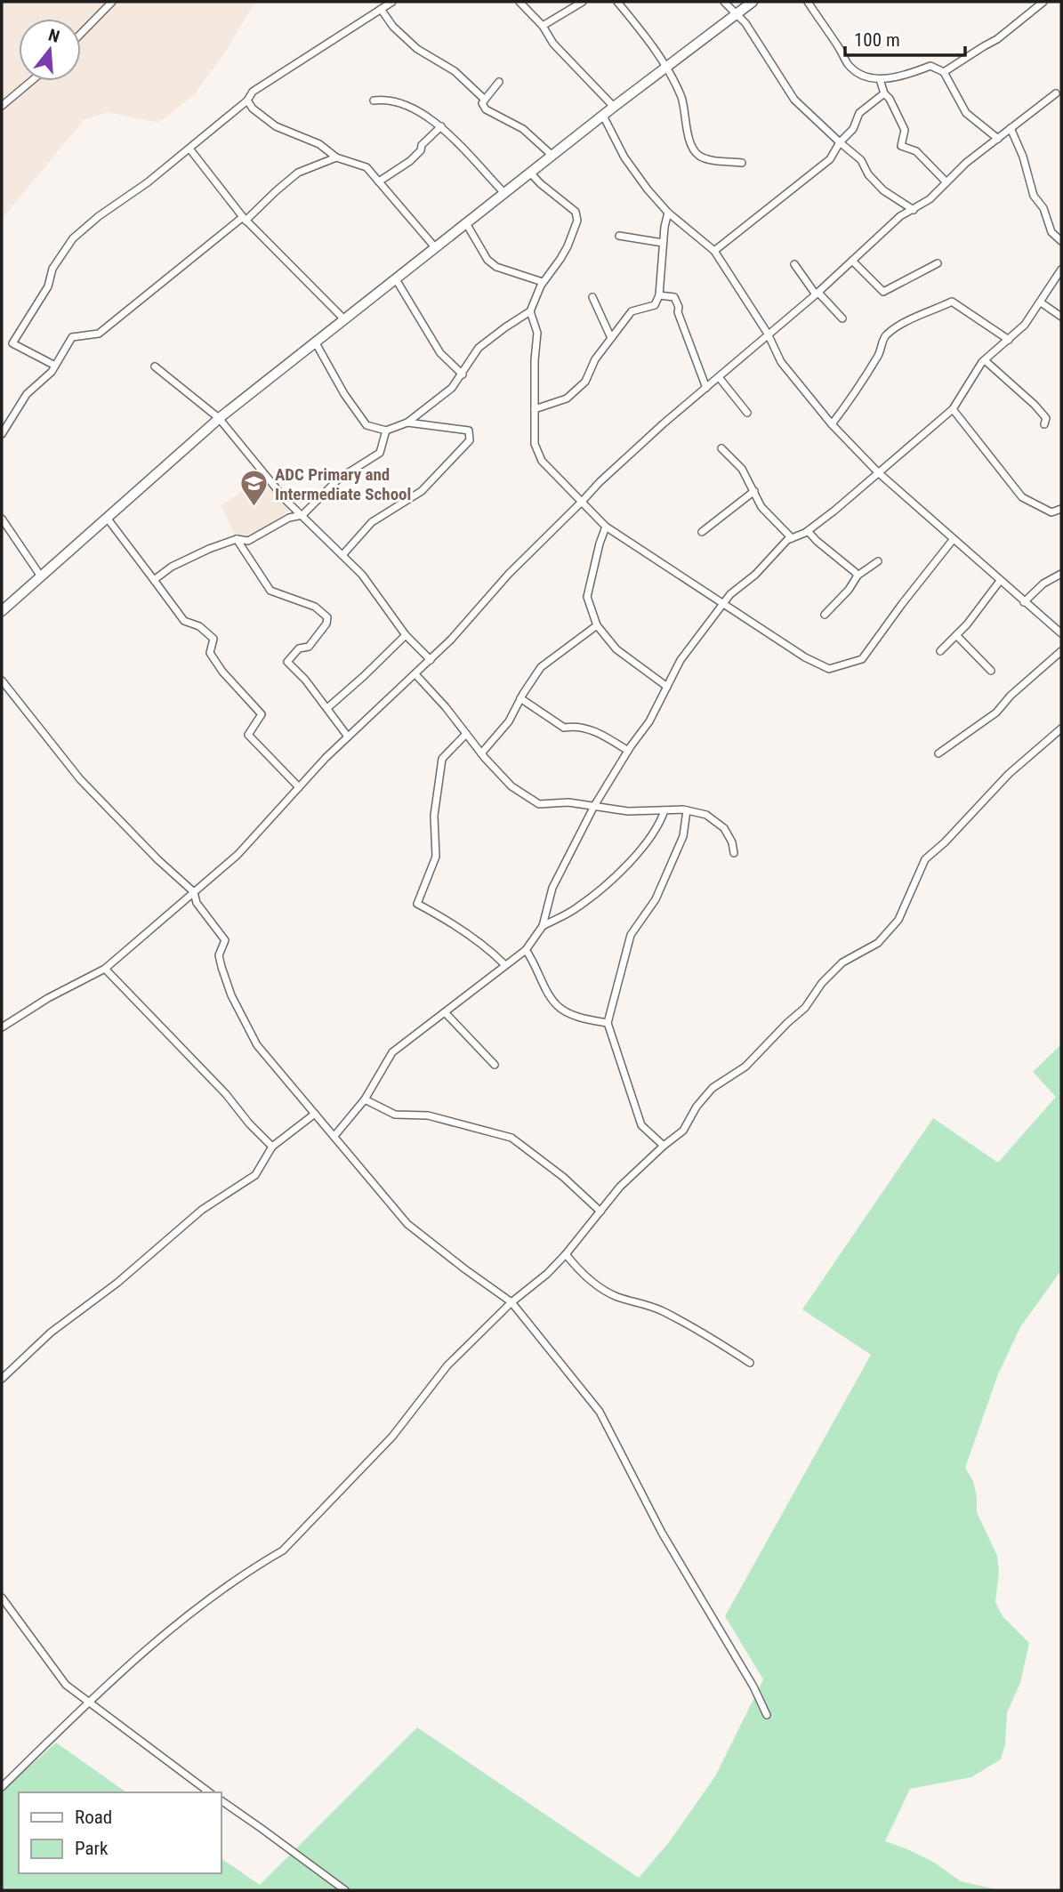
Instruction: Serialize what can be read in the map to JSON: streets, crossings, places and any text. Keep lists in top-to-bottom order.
{
  "places": {
    "school or university": ["ADC Primary and Intermediate School"]
  },
  "legend": ["Road", "Park"],
  "scale_bar": "100 m",
  "north": "top"
}
